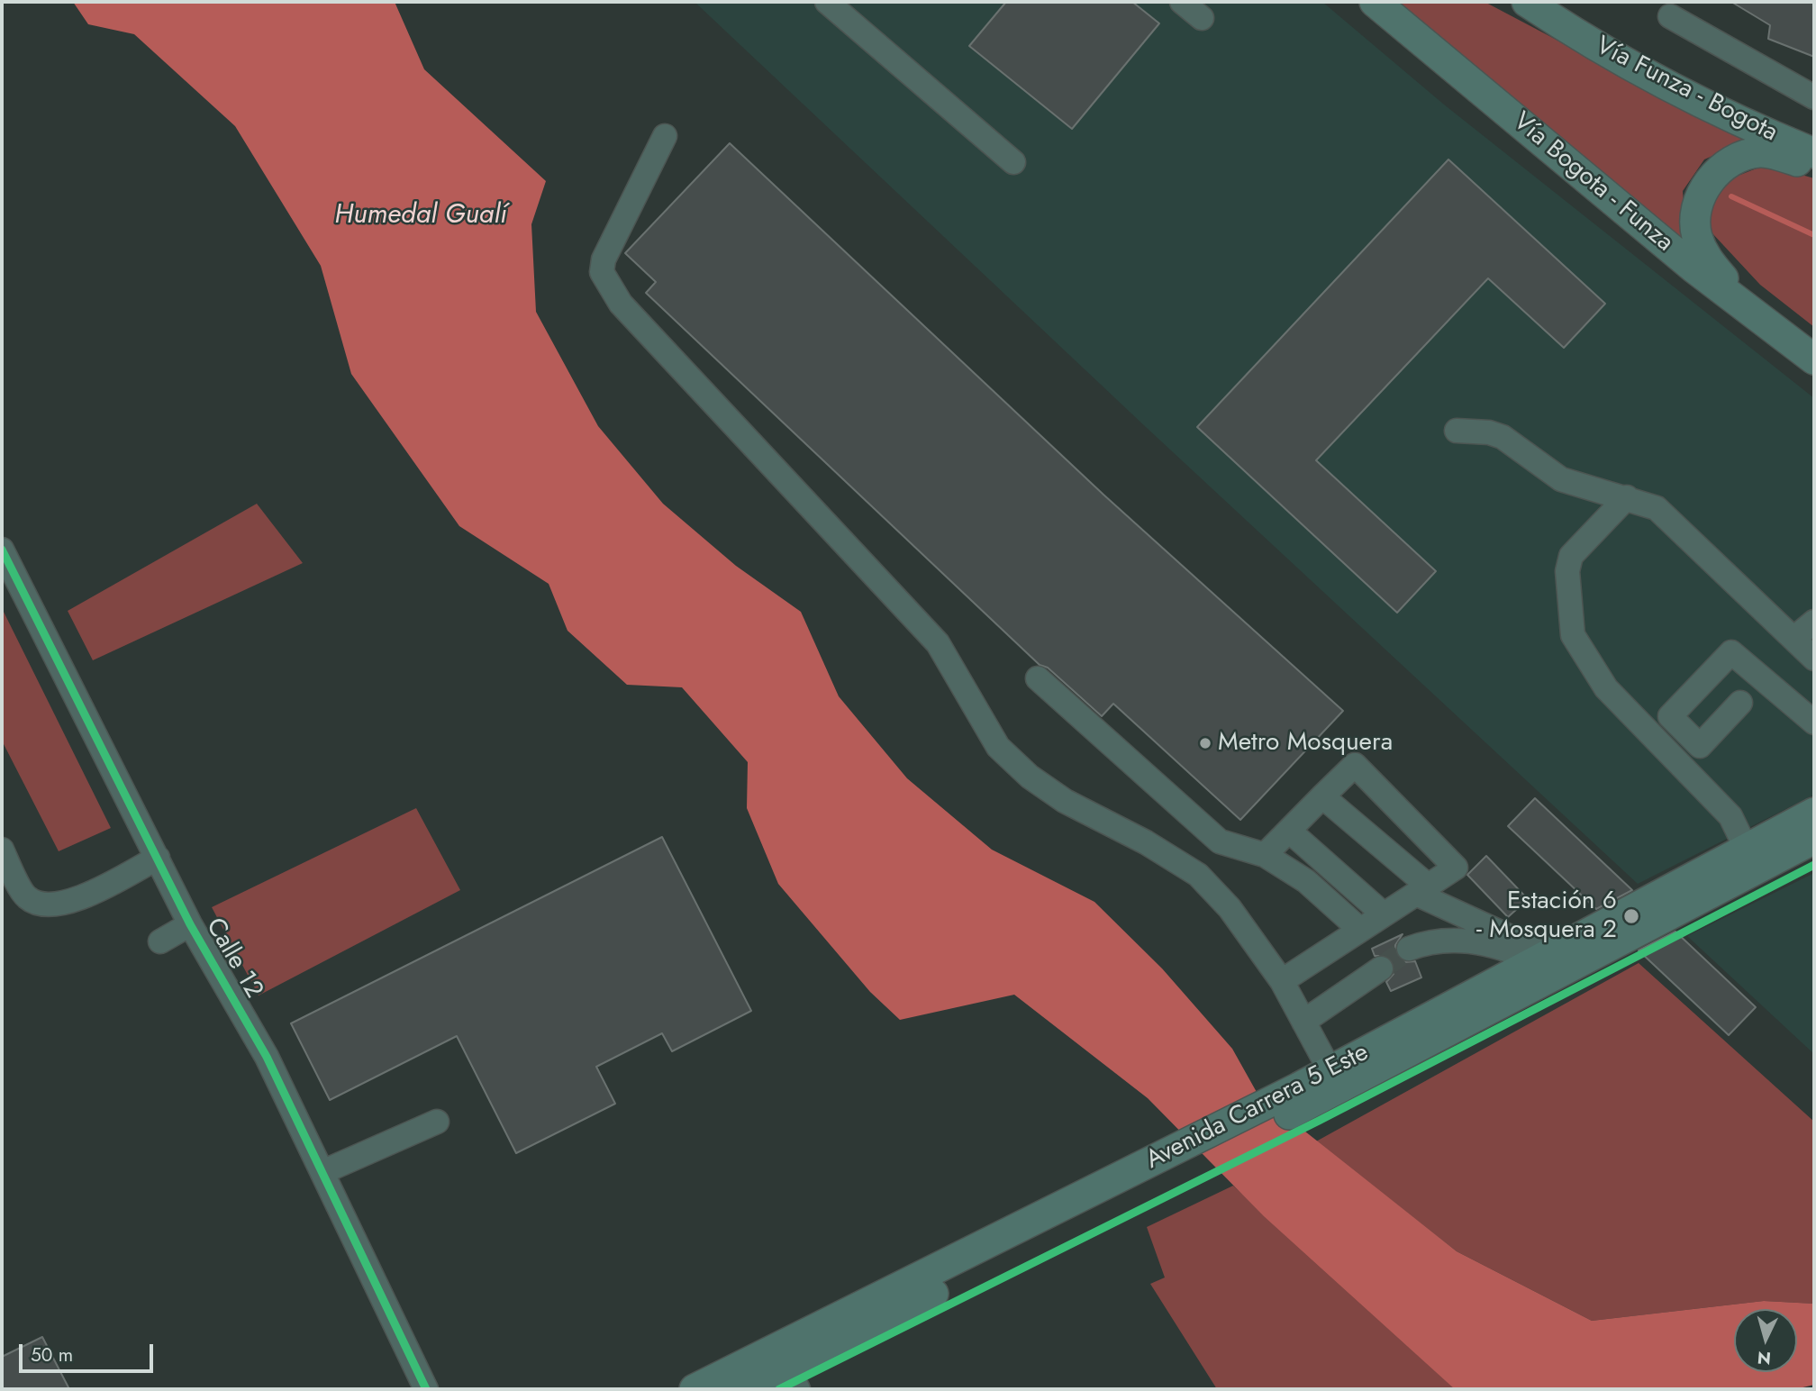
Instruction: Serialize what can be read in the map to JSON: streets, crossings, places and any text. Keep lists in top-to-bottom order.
{
  "streets": {
    "main road": ["Vía Funza - Bogota", "Vía Bogota - Funza", "Avenida Carrera 5 Este"],
    "street": ["Calle 12"]
  },
  "water": ["Humedal Gualí"],
  "places": ["Metro Mosquera", "Estación 6 - Mosquera 2"],
  "scale_bar": "50 m",
  "north": "bottom"
}
